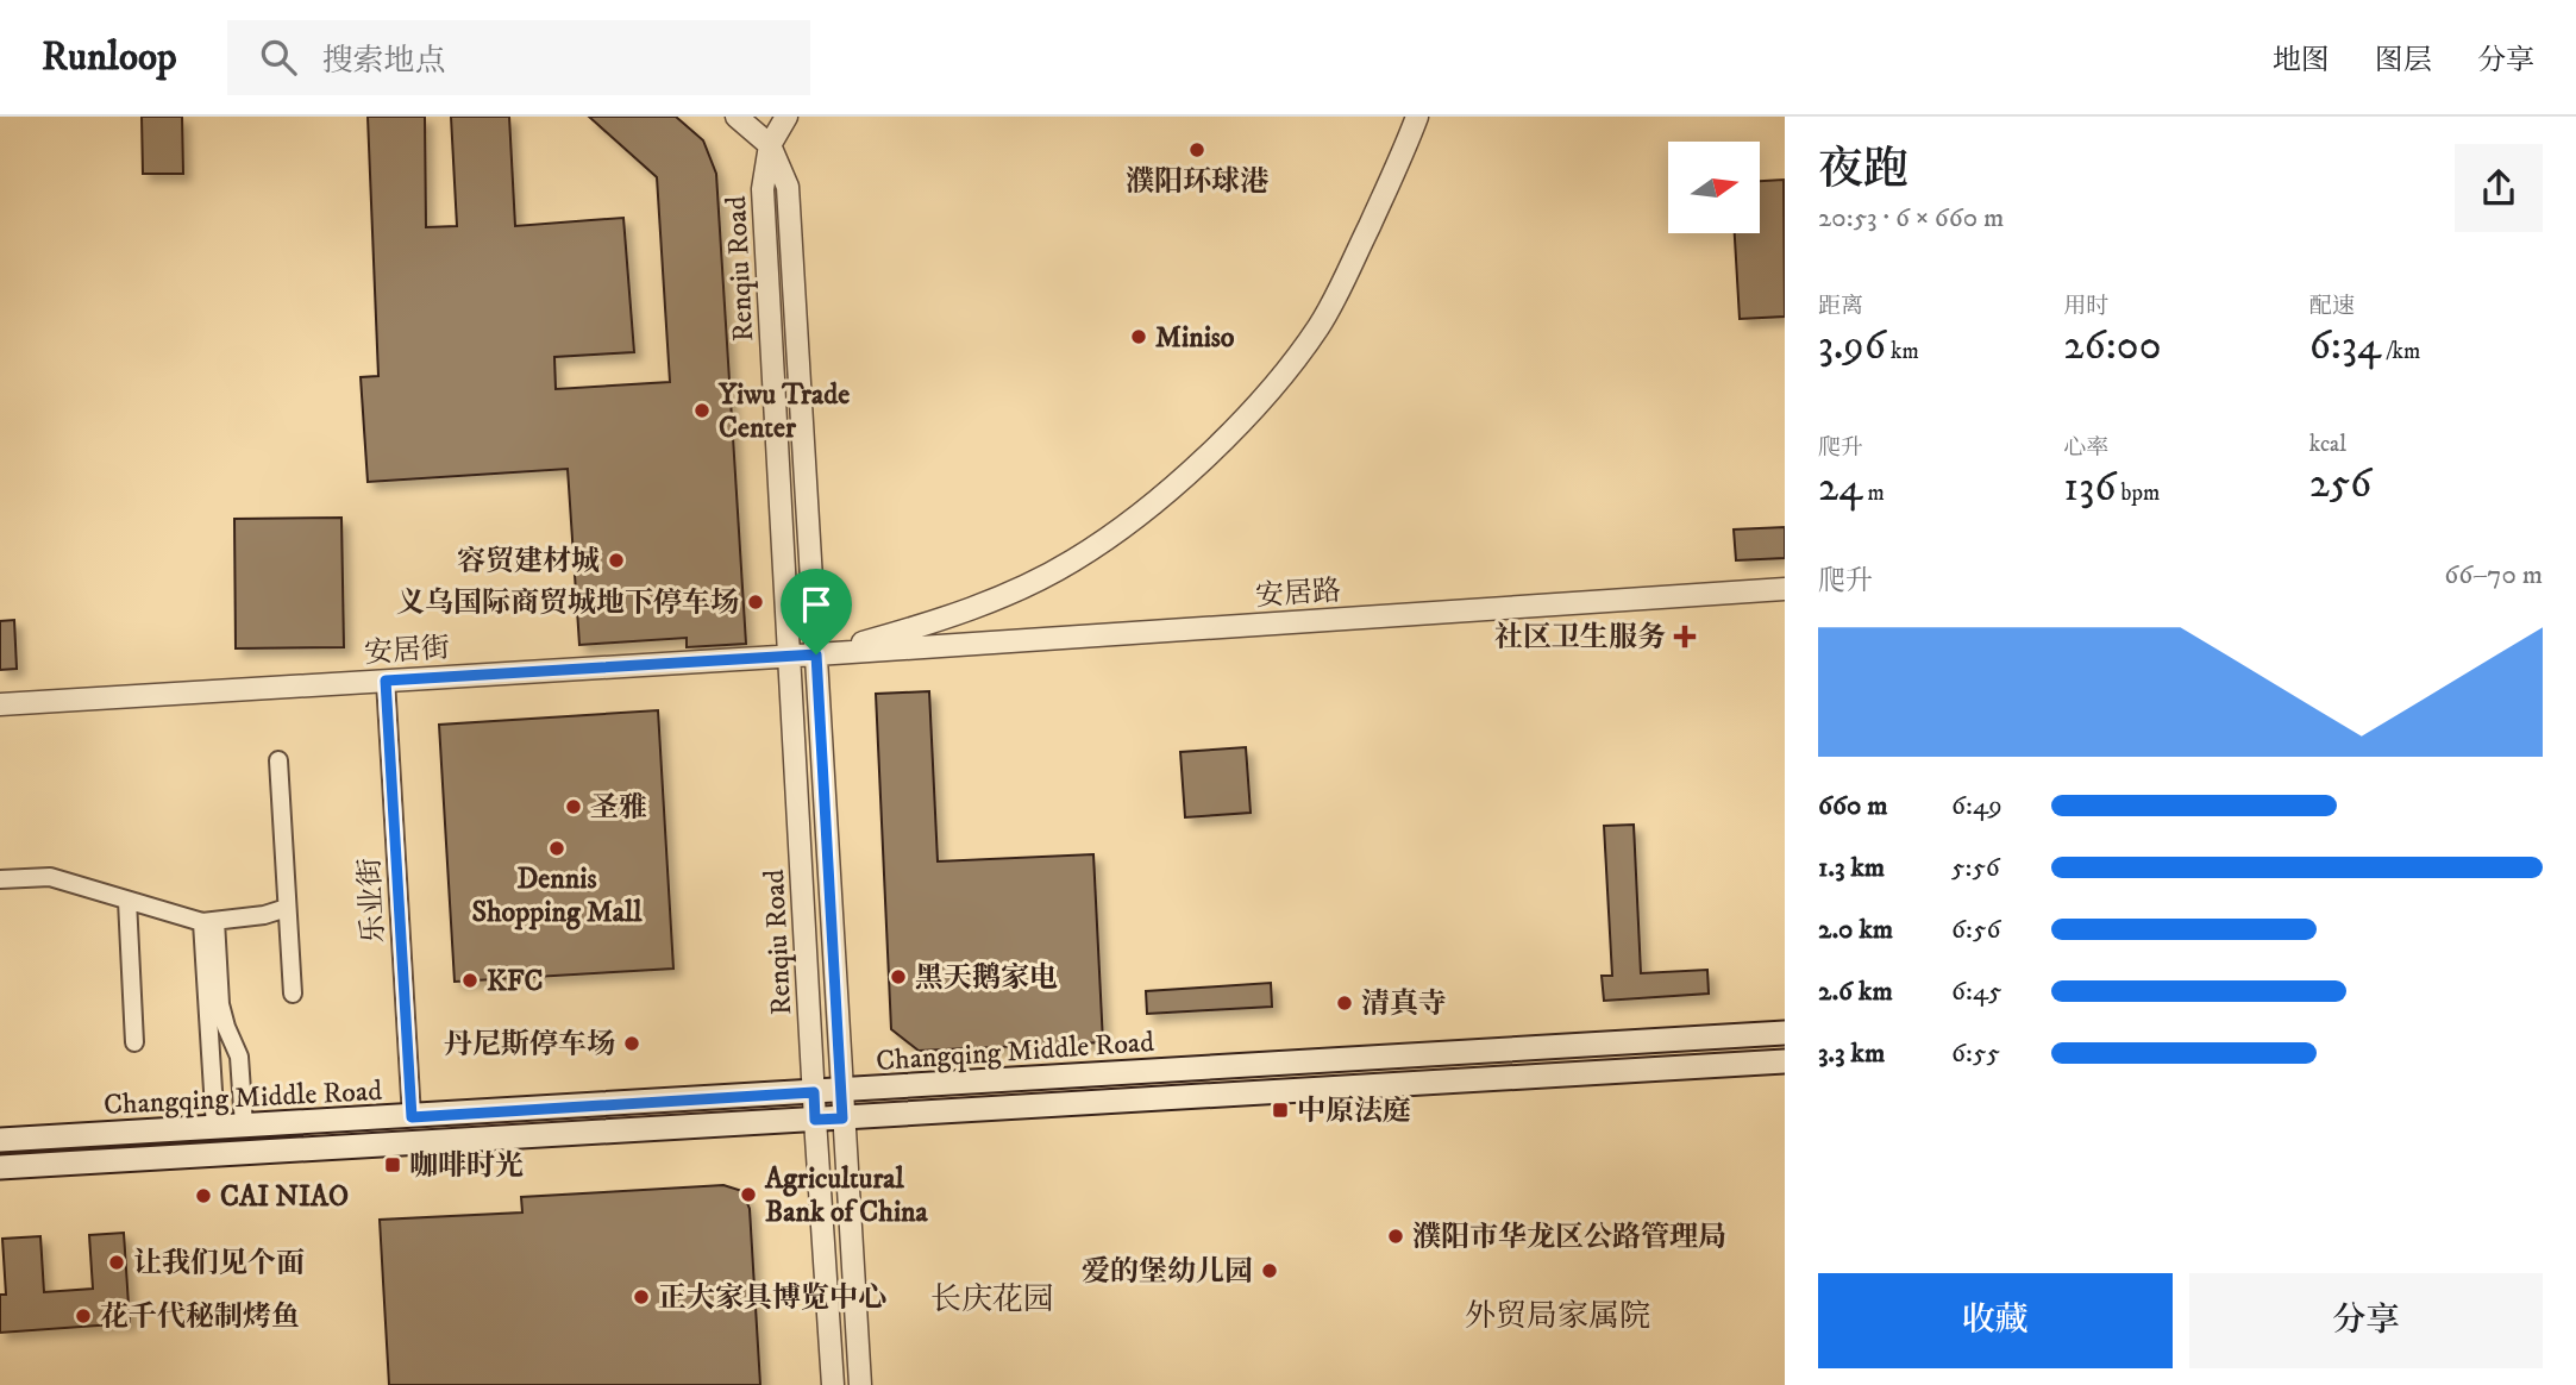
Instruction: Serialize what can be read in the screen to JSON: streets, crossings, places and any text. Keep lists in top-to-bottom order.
{
  "streets": {
    "main road": ["Changqing Middle Road"],
    "street": [
      "Renqiu Road",
      "安居路",
      "安居街",
      "乐业街"
    ]
  },
  "crossings": [
    ["Renqiu Road", "安居路"],
    ["Renqiu Road", "安居街"],
    ["Renqiu Road", "Changqing Middle Road"],
    ["安居路", "安居街"],
    ["安居街", "乐业街"],
    ["乐业街", "Changqing Middle Road"]
  ],
  "districts": ["长庆花园", "外贸局家属院"],
  "places": {
    "other": [
      "濮阳环球港",
      "Miniso",
      "Yiwu Trade Center",
      "容贸建材城",
      "义乌国际商贸城地下停车场",
      "圣雅",
      "Dennis Shopping Mall",
      "黑天鹅家电",
      "KFC",
      "清真寺",
      "丹尼斯停车场",
      "Agricultural Bank of China",
      "CAI NIAO",
      "濮阳市华龙区公路管理局",
      "让我们见个面",
      "爱的堡幼儿园",
      "正大家具博览中心",
      "花千代秘制烤鱼"
    ],
    "health": ["社区卫生服务"],
    "transit": ["中原法庭", "咖啡时光"]
  },
  "north": "right",
  "page": {
    "header": "Runloop",
    "search": "搜索地点",
    "nav": ["地图", "图层", "分享"],
    "heading": ["夜跑", "20:53 · 6 × 660 m"],
    "stats": [
      ["距离", "3.96 km"],
      ["用时", "26:00"],
      ["配速", "6:34 /km"],
      ["爬升", "24 m"],
      ["心率", "136 bpm"],
      ["kcal", "256"]
    ],
    "chart": ["爬升", "66–70 m"],
    "list": [
      {
        "name": "660 m",
        "note": "6:49"
      },
      {
        "name": "1.3 km",
        "note": "5:56"
      },
      {
        "name": "2.0 km",
        "note": "6:56"
      },
      {
        "name": "2.6 km",
        "note": "6:45"
      },
      {
        "name": "3.3 km",
        "note": "6:55"
      }
    ],
    "buttons": ["收藏", "分享"]
  }
}
